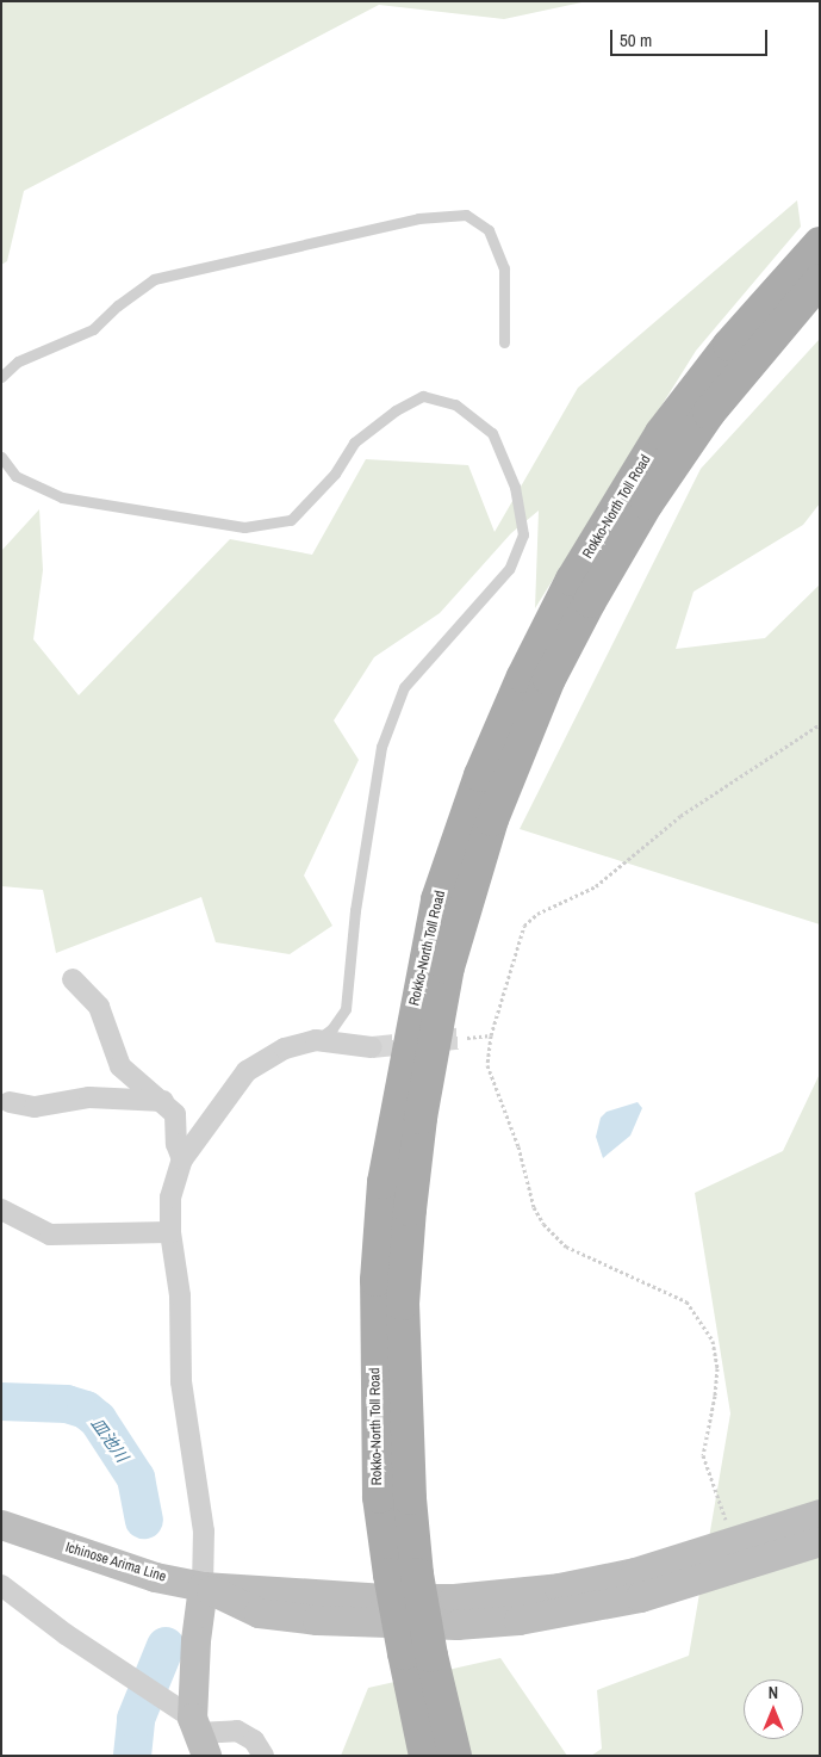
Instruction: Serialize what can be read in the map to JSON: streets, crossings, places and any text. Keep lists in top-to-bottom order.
{
  "streets": {
    "main road": ["Rokko-North Toll Road"],
    "street": ["Ichinose Arima Line"]
  },
  "water": ["皿池川"],
  "scale_bar": "50 m",
  "north": "top"
}
